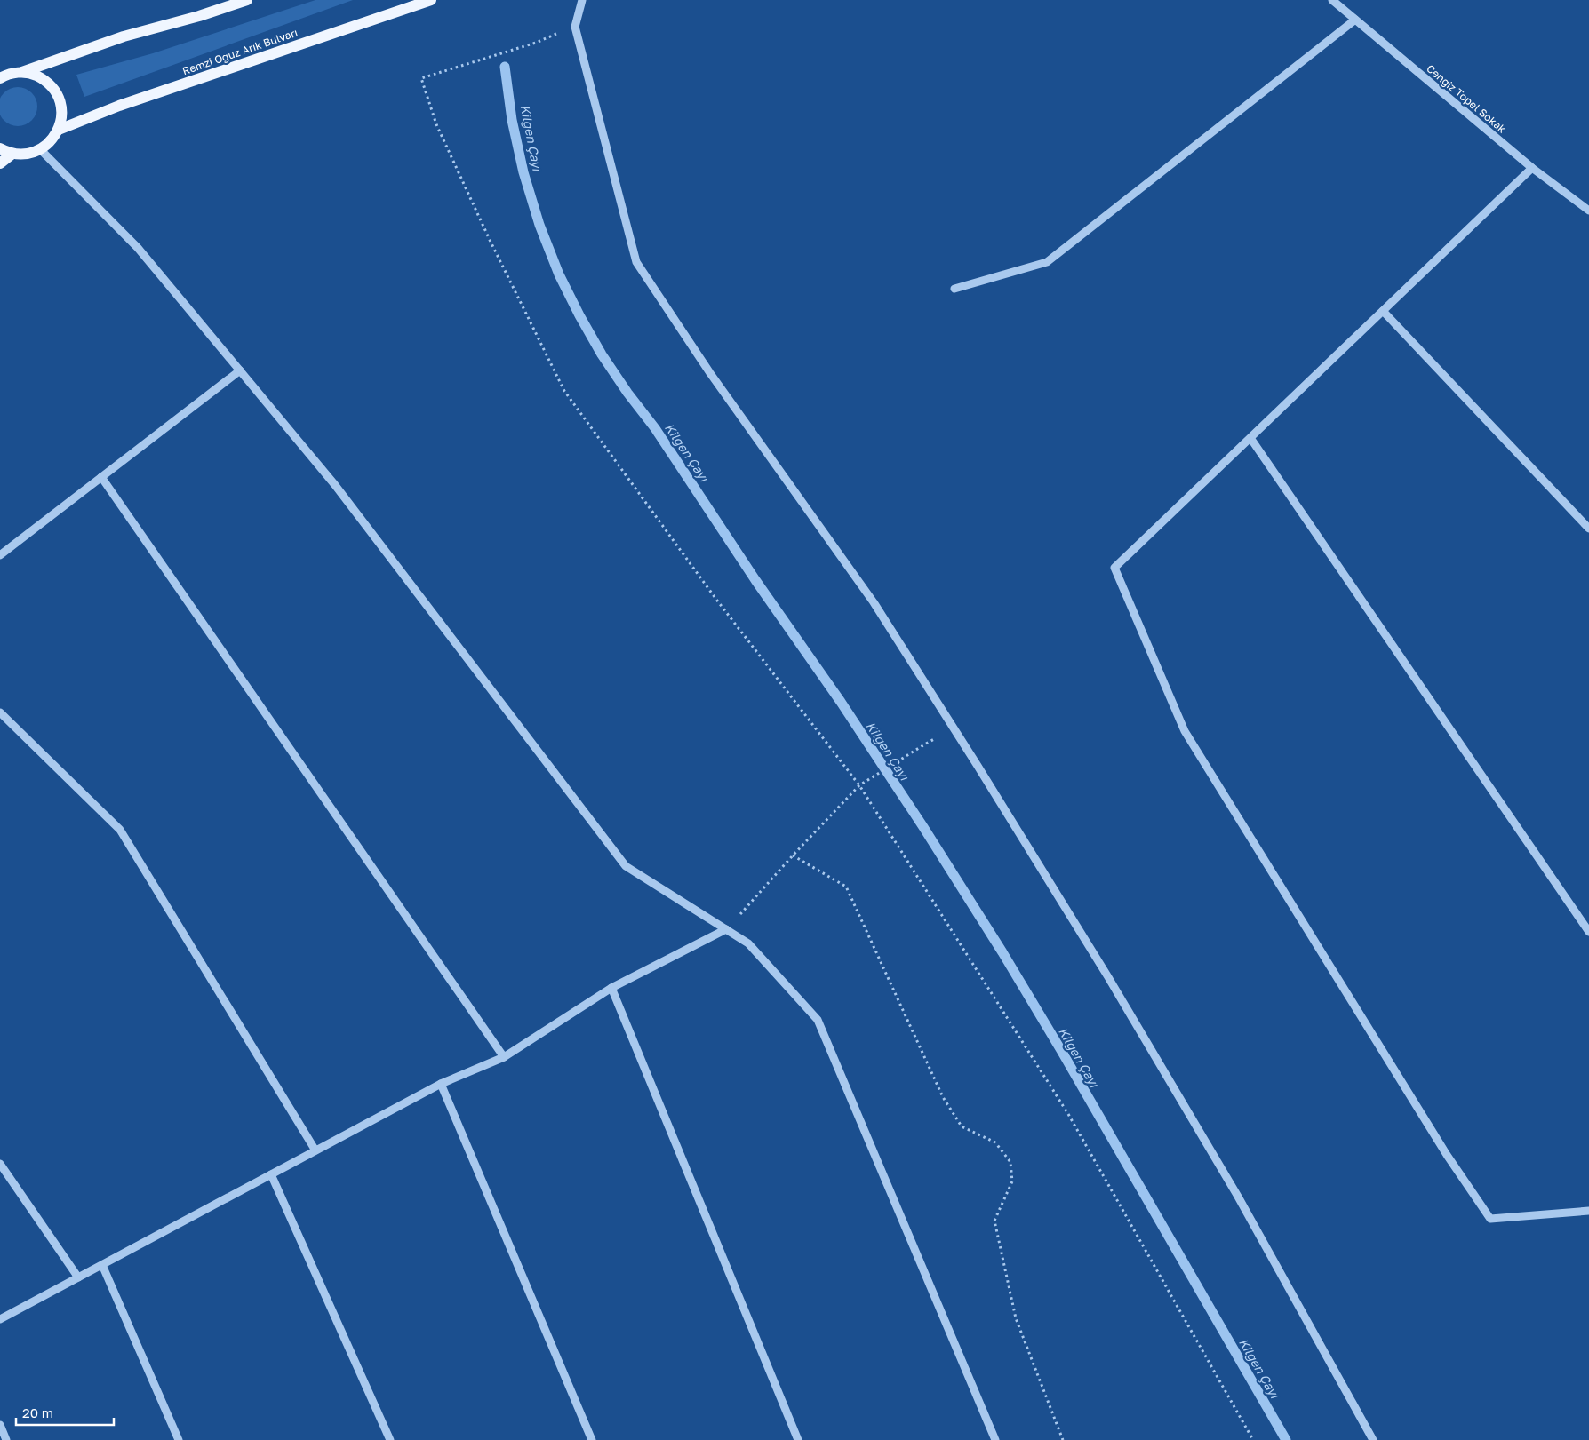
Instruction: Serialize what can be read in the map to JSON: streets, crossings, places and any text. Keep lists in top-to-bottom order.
{
  "streets": {
    "main road": ["Remzi Oğuz Arık Bulvarı"],
    "street": ["Cengiz Topel Sokak"]
  },
  "water": ["Kilgen Çayı"],
  "scale_bar": "20 m"
}
